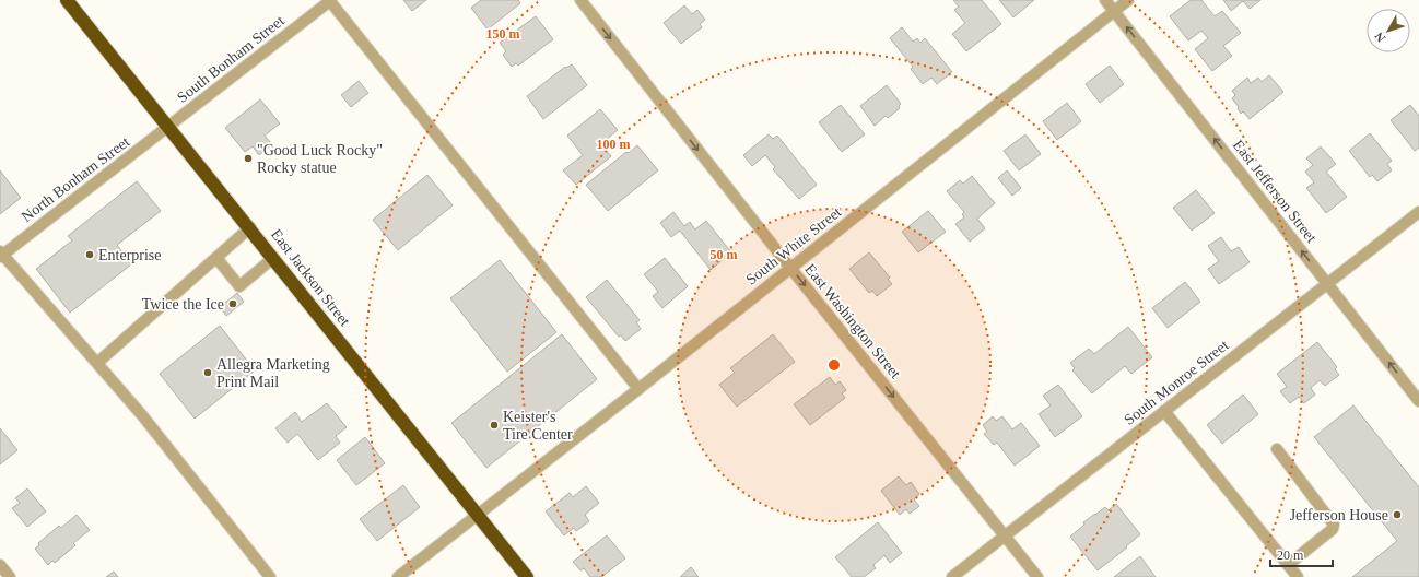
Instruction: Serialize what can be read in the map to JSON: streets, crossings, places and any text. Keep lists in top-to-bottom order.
{
  "streets": {
    "highway": ["East Jackson Street"],
    "street": [
      "South Bonham Street",
      "North Bonham Street",
      "East Jefferson Street",
      "South White Street",
      "East Washington Street",
      "South Monroe Street"
    ]
  },
  "crossings": [
    ["South Bonham Street", "North Bonham Street"],
    ["South Bonham Street", "East Jackson Street"],
    ["North Bonham Street", "East Jackson Street"],
    ["East Jefferson Street", "South White Street"],
    ["East Jefferson Street", "South Monroe Street"],
    ["South White Street", "East Jackson Street"],
    ["South White Street", "East Washington Street"],
    ["East Washington Street", "South Monroe Street"]
  ],
  "one_way": ["East Jefferson Street", "East Washington Street"],
  "places": [
    "\"Good Luck Rocky\" Rocky statue",
    "Enterprise",
    "Twice the Ice",
    "Allegra Marketing Print Mail",
    "Keister's Tire Center",
    "Jefferson House"
  ],
  "scale_bar": "20 m",
  "north": "bottom left",
  "rings": ["150 m", "100 m", "50 m"]
}
